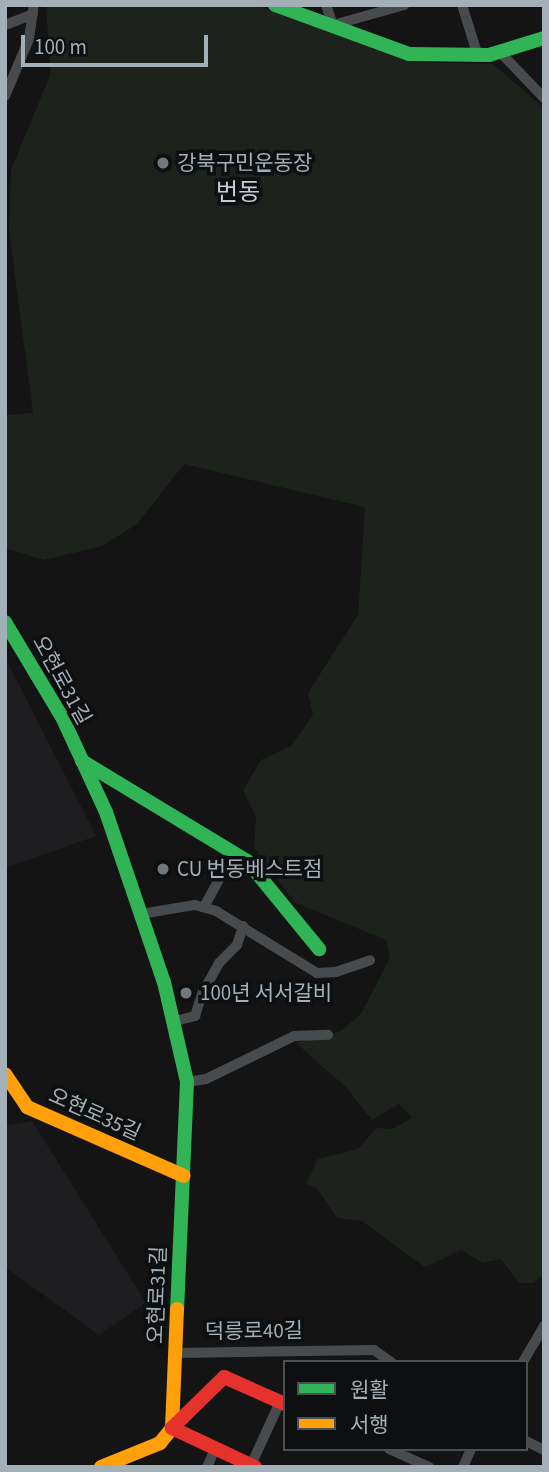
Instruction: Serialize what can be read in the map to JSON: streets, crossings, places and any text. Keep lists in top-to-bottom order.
{
  "streets": {
    "street": ["오현로31길", "오현로35길", "덕릉로40길"]
  },
  "crossings": [
    ["오현로31길", "오현로35길"],
    ["오현로31길", "덕릉로40길"]
  ],
  "districts": ["번동"],
  "places": ["강북구민운동장", "CU 번동베스트점", "100년 서서갈비"],
  "legend": ["원활", "서행"],
  "scale_bar": "100 m"
}
